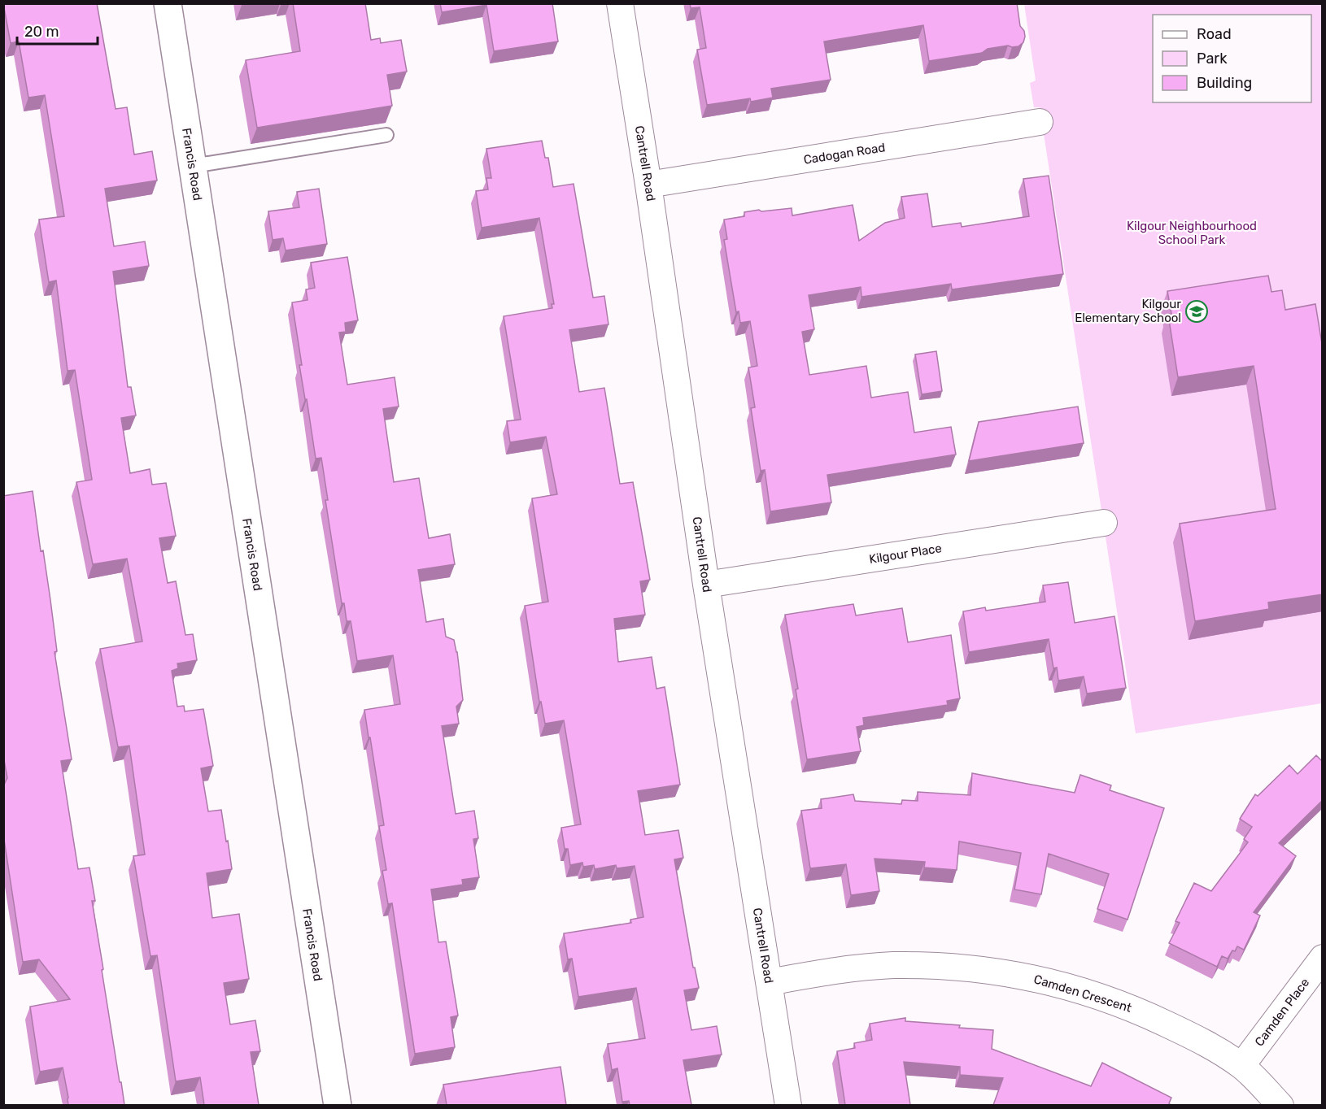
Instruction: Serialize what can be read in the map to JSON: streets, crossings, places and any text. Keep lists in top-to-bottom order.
{
  "streets": {
    "street": [
      "Cadogan Road",
      "Cantrell Road",
      "Francis Road",
      "Kilgour Place",
      "Camden Crescent",
      "Camden Place"
    ]
  },
  "crossings": [
    ["Cadogan Road", "Cantrell Road"],
    ["Cantrell Road", "Kilgour Place"],
    ["Cantrell Road", "Camden Crescent"],
    ["Camden Crescent", "Camden Place"]
  ],
  "parks": ["Kilgour Neighbourhood School Park"],
  "places": {
    "school or university": ["Kilgour Elementary School"]
  },
  "legend": ["Road", "Park", "Building"],
  "scale_bar": "20 m"
}
